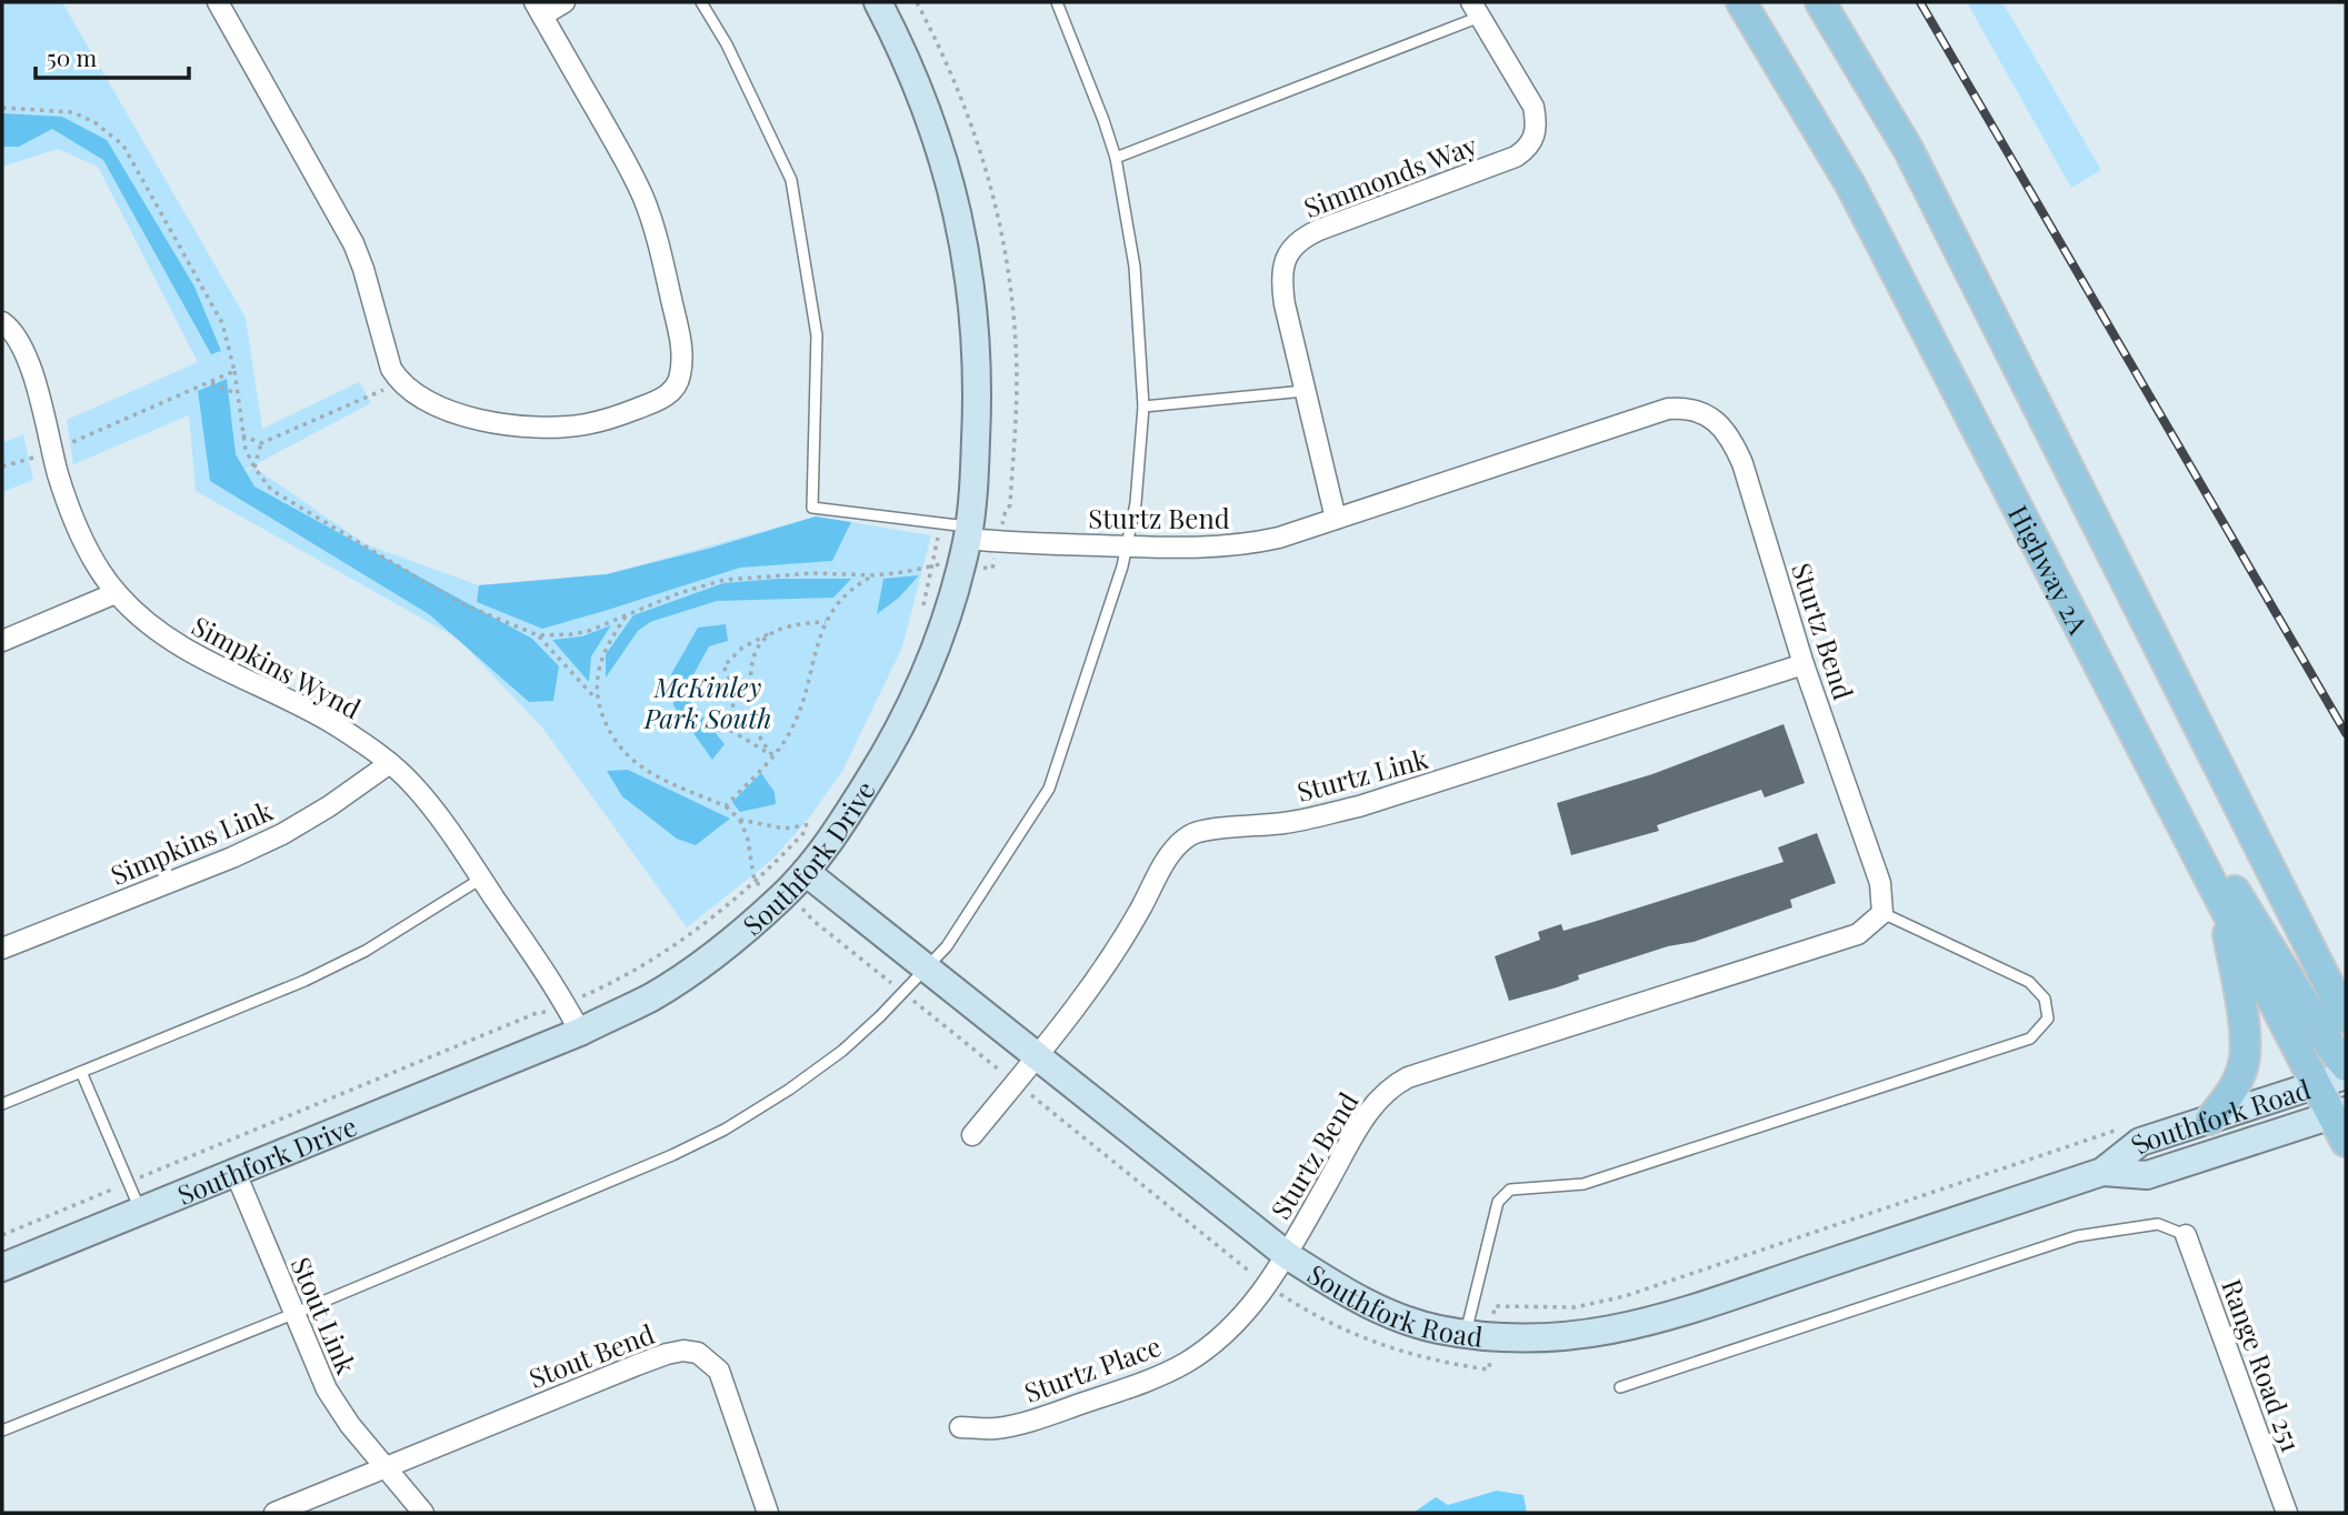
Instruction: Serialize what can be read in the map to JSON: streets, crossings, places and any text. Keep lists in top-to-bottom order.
{
  "streets": {
    "main road": ["Highway 2A"],
    "street": [
      "Simmonds Way",
      "Sturtz Bend",
      "Simpkins Wynd",
      "Sturtz Link",
      "Simpkins Link",
      "Southfork Drive",
      "Southfork Road",
      "Stout Link",
      "Stout Bend",
      "Range Road 251",
      "Sturtz Place"
    ]
  },
  "crossings": [
    ["Simmonds Way", "Sturtz Bend"],
    ["Sturtz Bend", "Sturtz Link"],
    ["Sturtz Bend", "Southfork Drive"],
    ["Sturtz Bend", "Southfork Road"],
    ["Sturtz Bend", "Sturtz Place"],
    ["Highway 2A", "Southfork Road"],
    ["Simpkins Wynd", "Simpkins Link"],
    ["Simpkins Wynd", "Southfork Drive"],
    ["Sturtz Link", "Southfork Road"],
    ["Southfork Drive", "Southfork Road"],
    ["Southfork Drive", "Stout Link"],
    ["Southfork Road", "Sturtz Place"],
    ["Stout Link", "Stout Bend"]
  ],
  "parks": ["McKinley Park South"],
  "scale_bar": "50 m"
}
